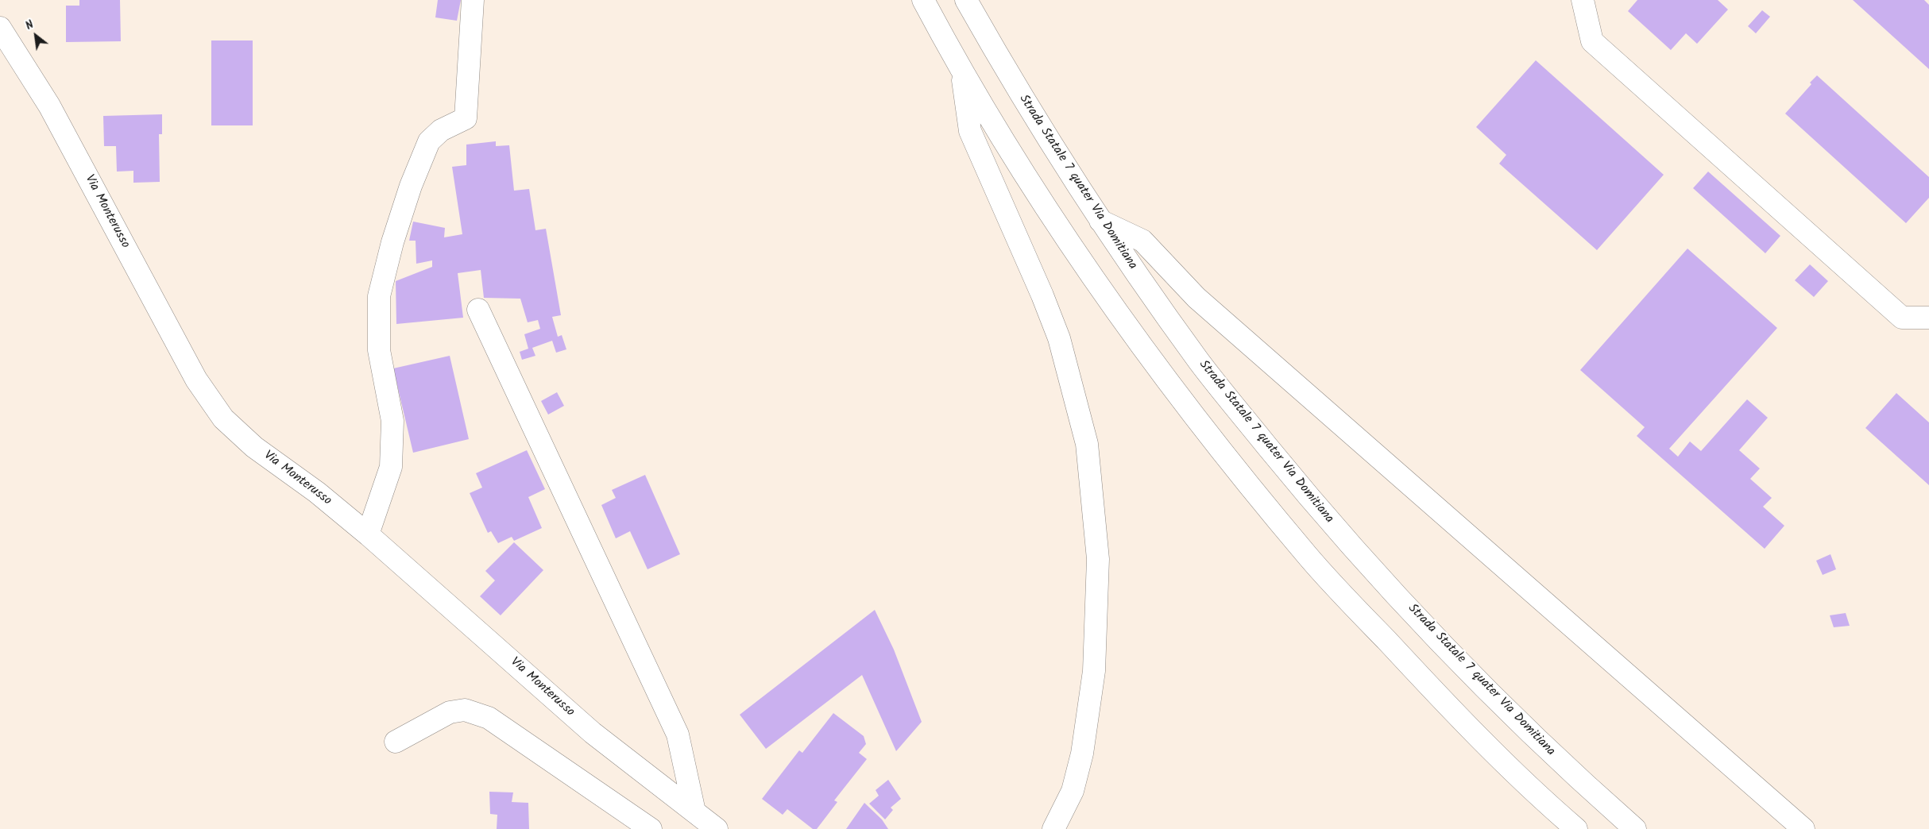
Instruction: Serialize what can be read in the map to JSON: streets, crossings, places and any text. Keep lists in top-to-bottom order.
{
  "streets": {
    "main road": ["Strada Statale 7 quater Via Domitiana", "Via Monterusso"]
  },
  "north": "top left"
}
